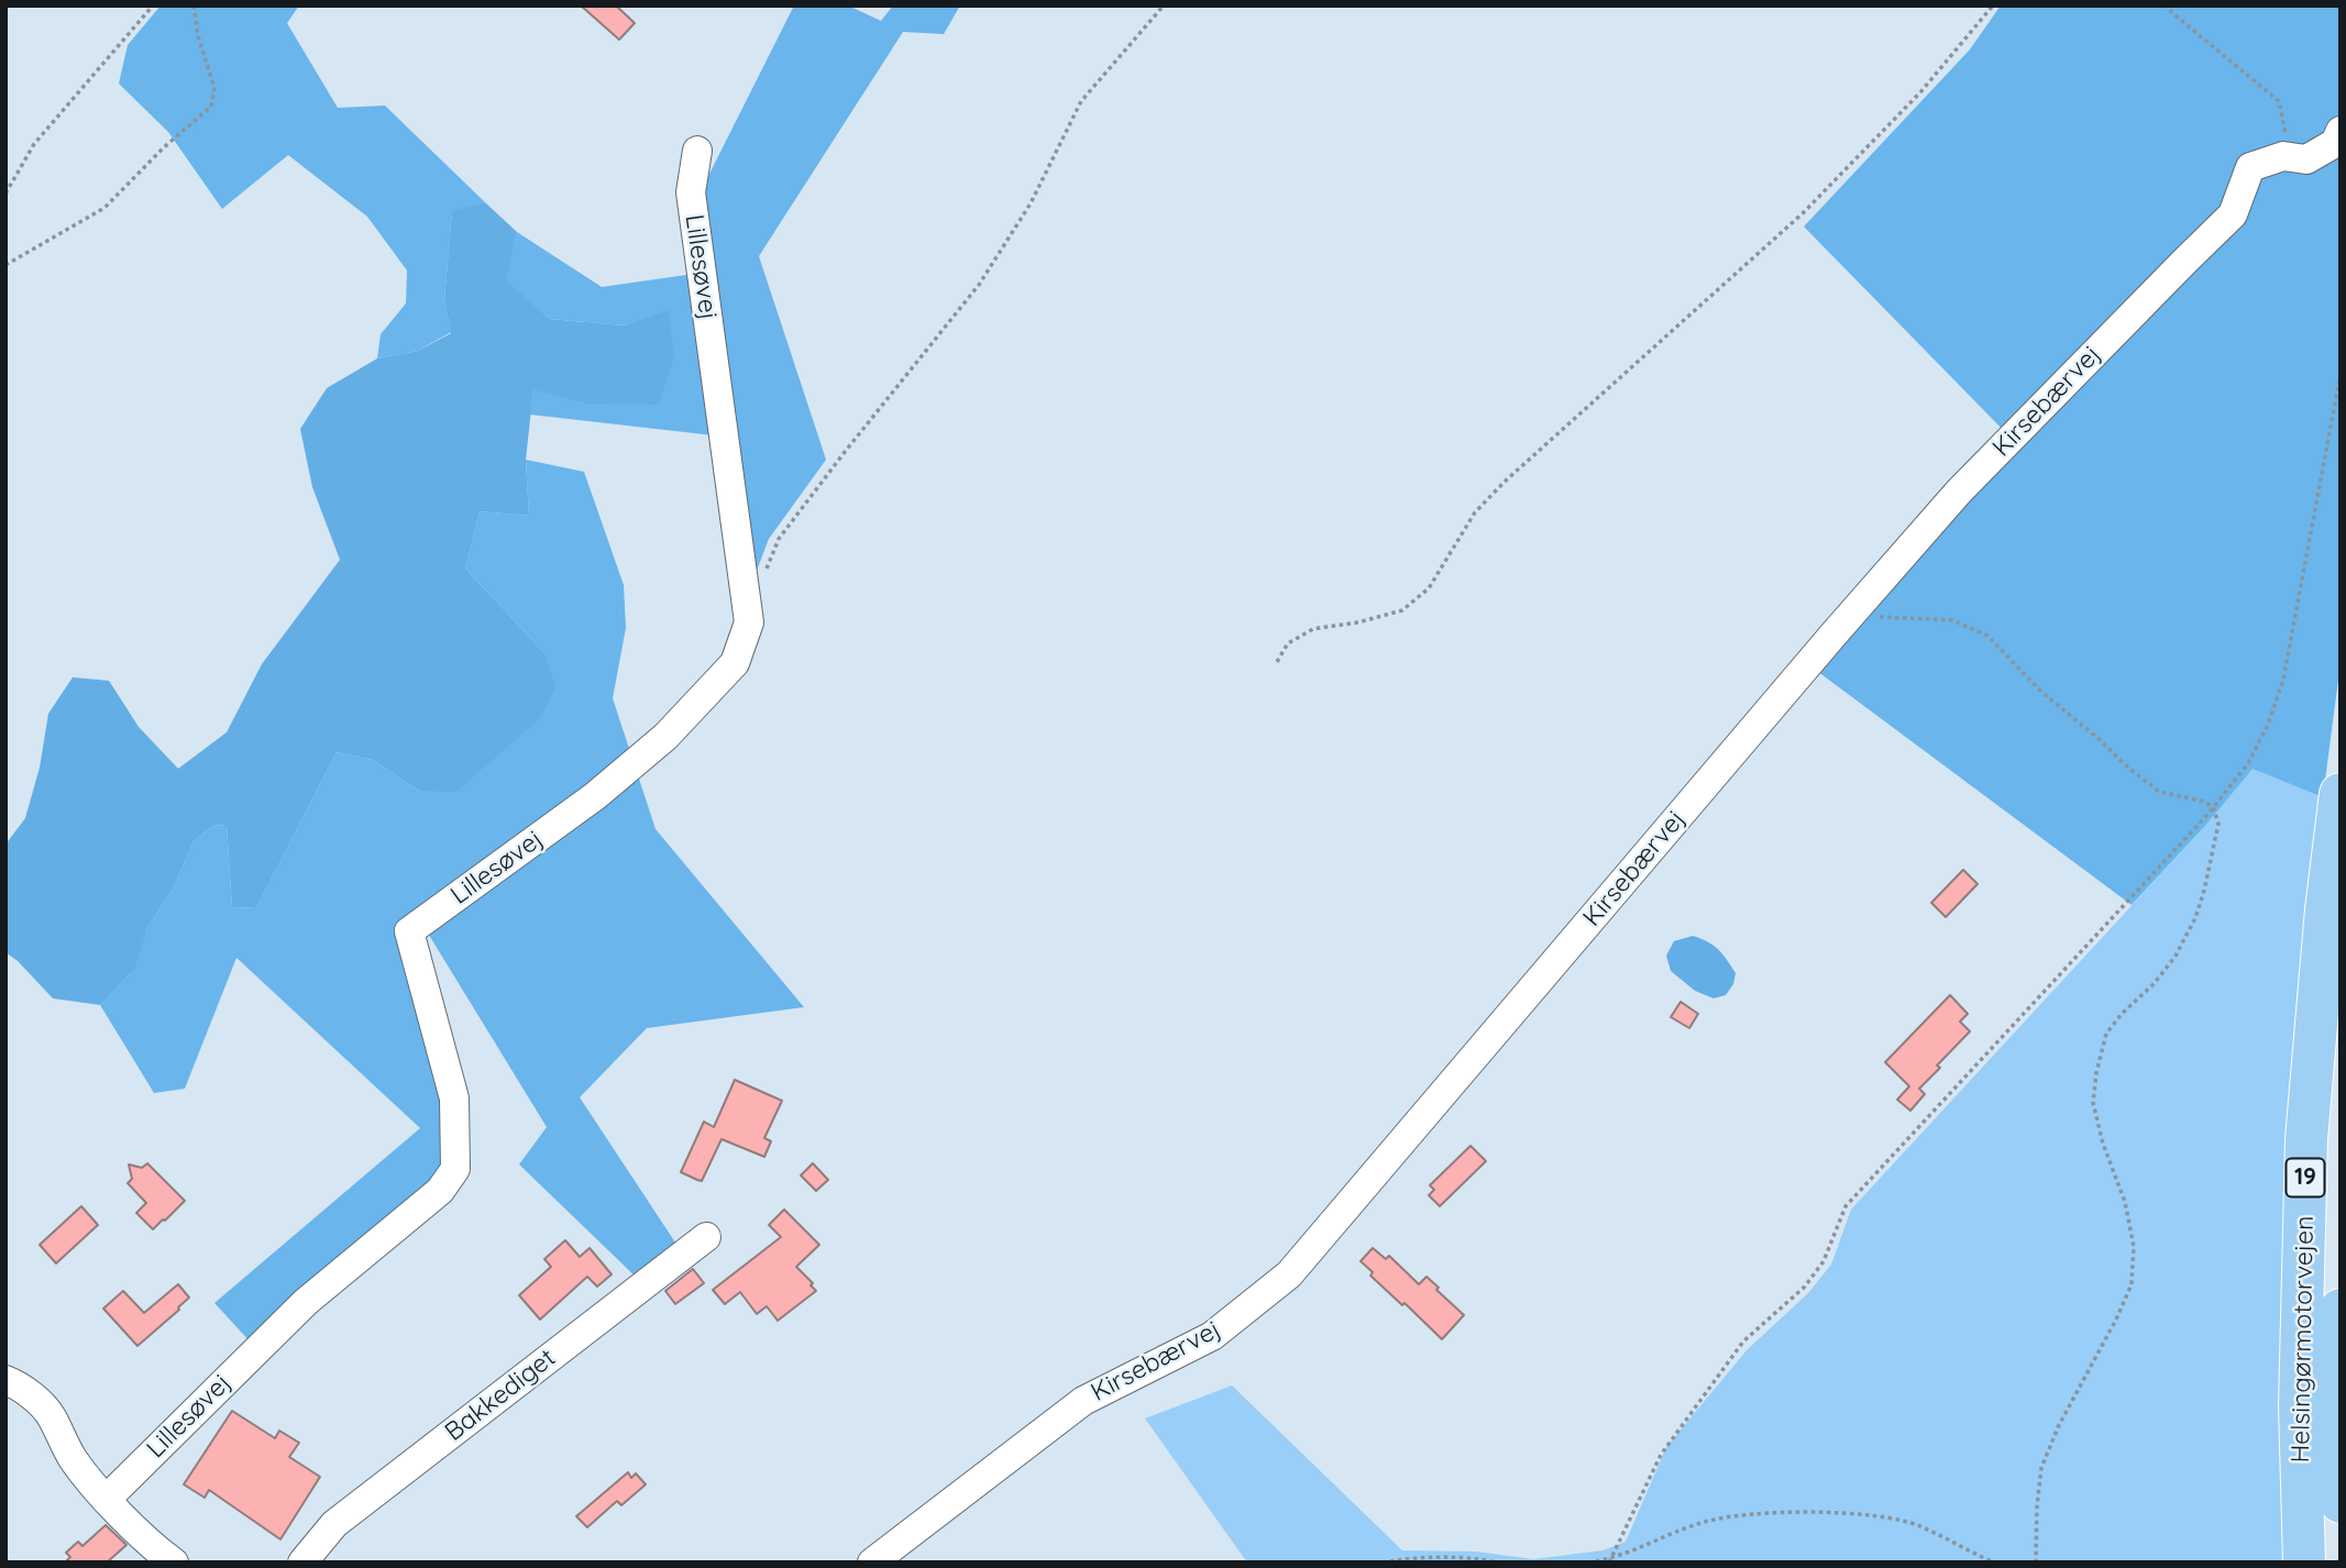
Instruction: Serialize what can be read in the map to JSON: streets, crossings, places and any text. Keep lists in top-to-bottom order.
{
  "streets": {
    "highway": ["19", "Helsingørmotorvejen"],
    "street": ["Lillesøvej", "Kirsebærvej", "Bakkediget"]
  }
}
